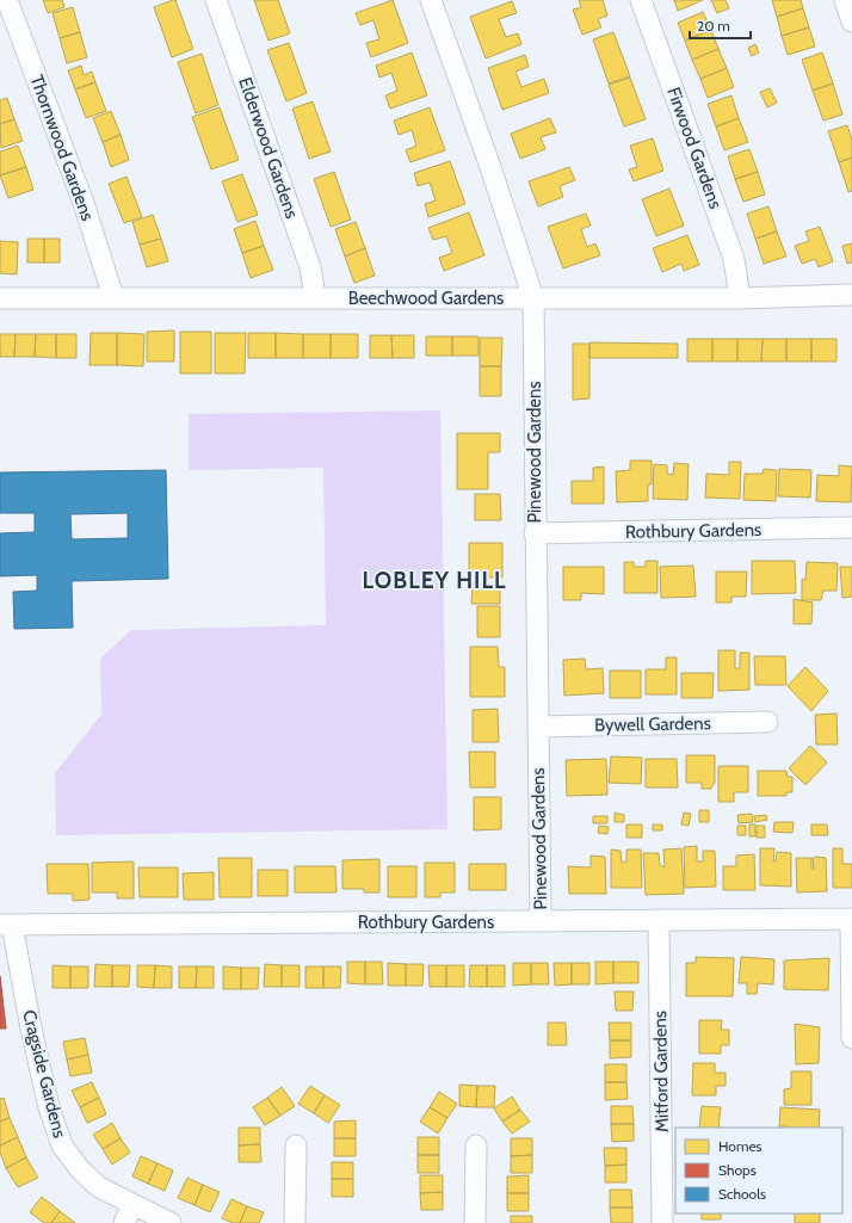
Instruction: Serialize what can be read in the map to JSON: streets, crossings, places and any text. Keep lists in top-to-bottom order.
{
  "streets": {
    "street": [
      "Thornwood Gardens",
      "Elderwood Gardens",
      "Firwood Gardens",
      "Beechwood Gardens",
      "Pinewood Gardens",
      "Rothbury Gardens",
      "Bywell Gardens",
      "Mitford Gardens",
      "Cragside Gardens"
    ]
  },
  "crossings": [
    ["Thornwood Gardens", "Beechwood Gardens"],
    ["Elderwood Gardens", "Beechwood Gardens"],
    ["Firwood Gardens", "Beechwood Gardens"],
    ["Beechwood Gardens", "Pinewood Gardens"],
    ["Pinewood Gardens", "Rothbury Gardens"],
    ["Pinewood Gardens", "Bywell Gardens"],
    ["Rothbury Gardens", "Mitford Gardens"],
    ["Rothbury Gardens", "Cragside Gardens"]
  ],
  "districts": ["LOBLEY HILL"],
  "legend": ["Homes", "Shops", "Schools"],
  "scale_bar": "20 m"
}
